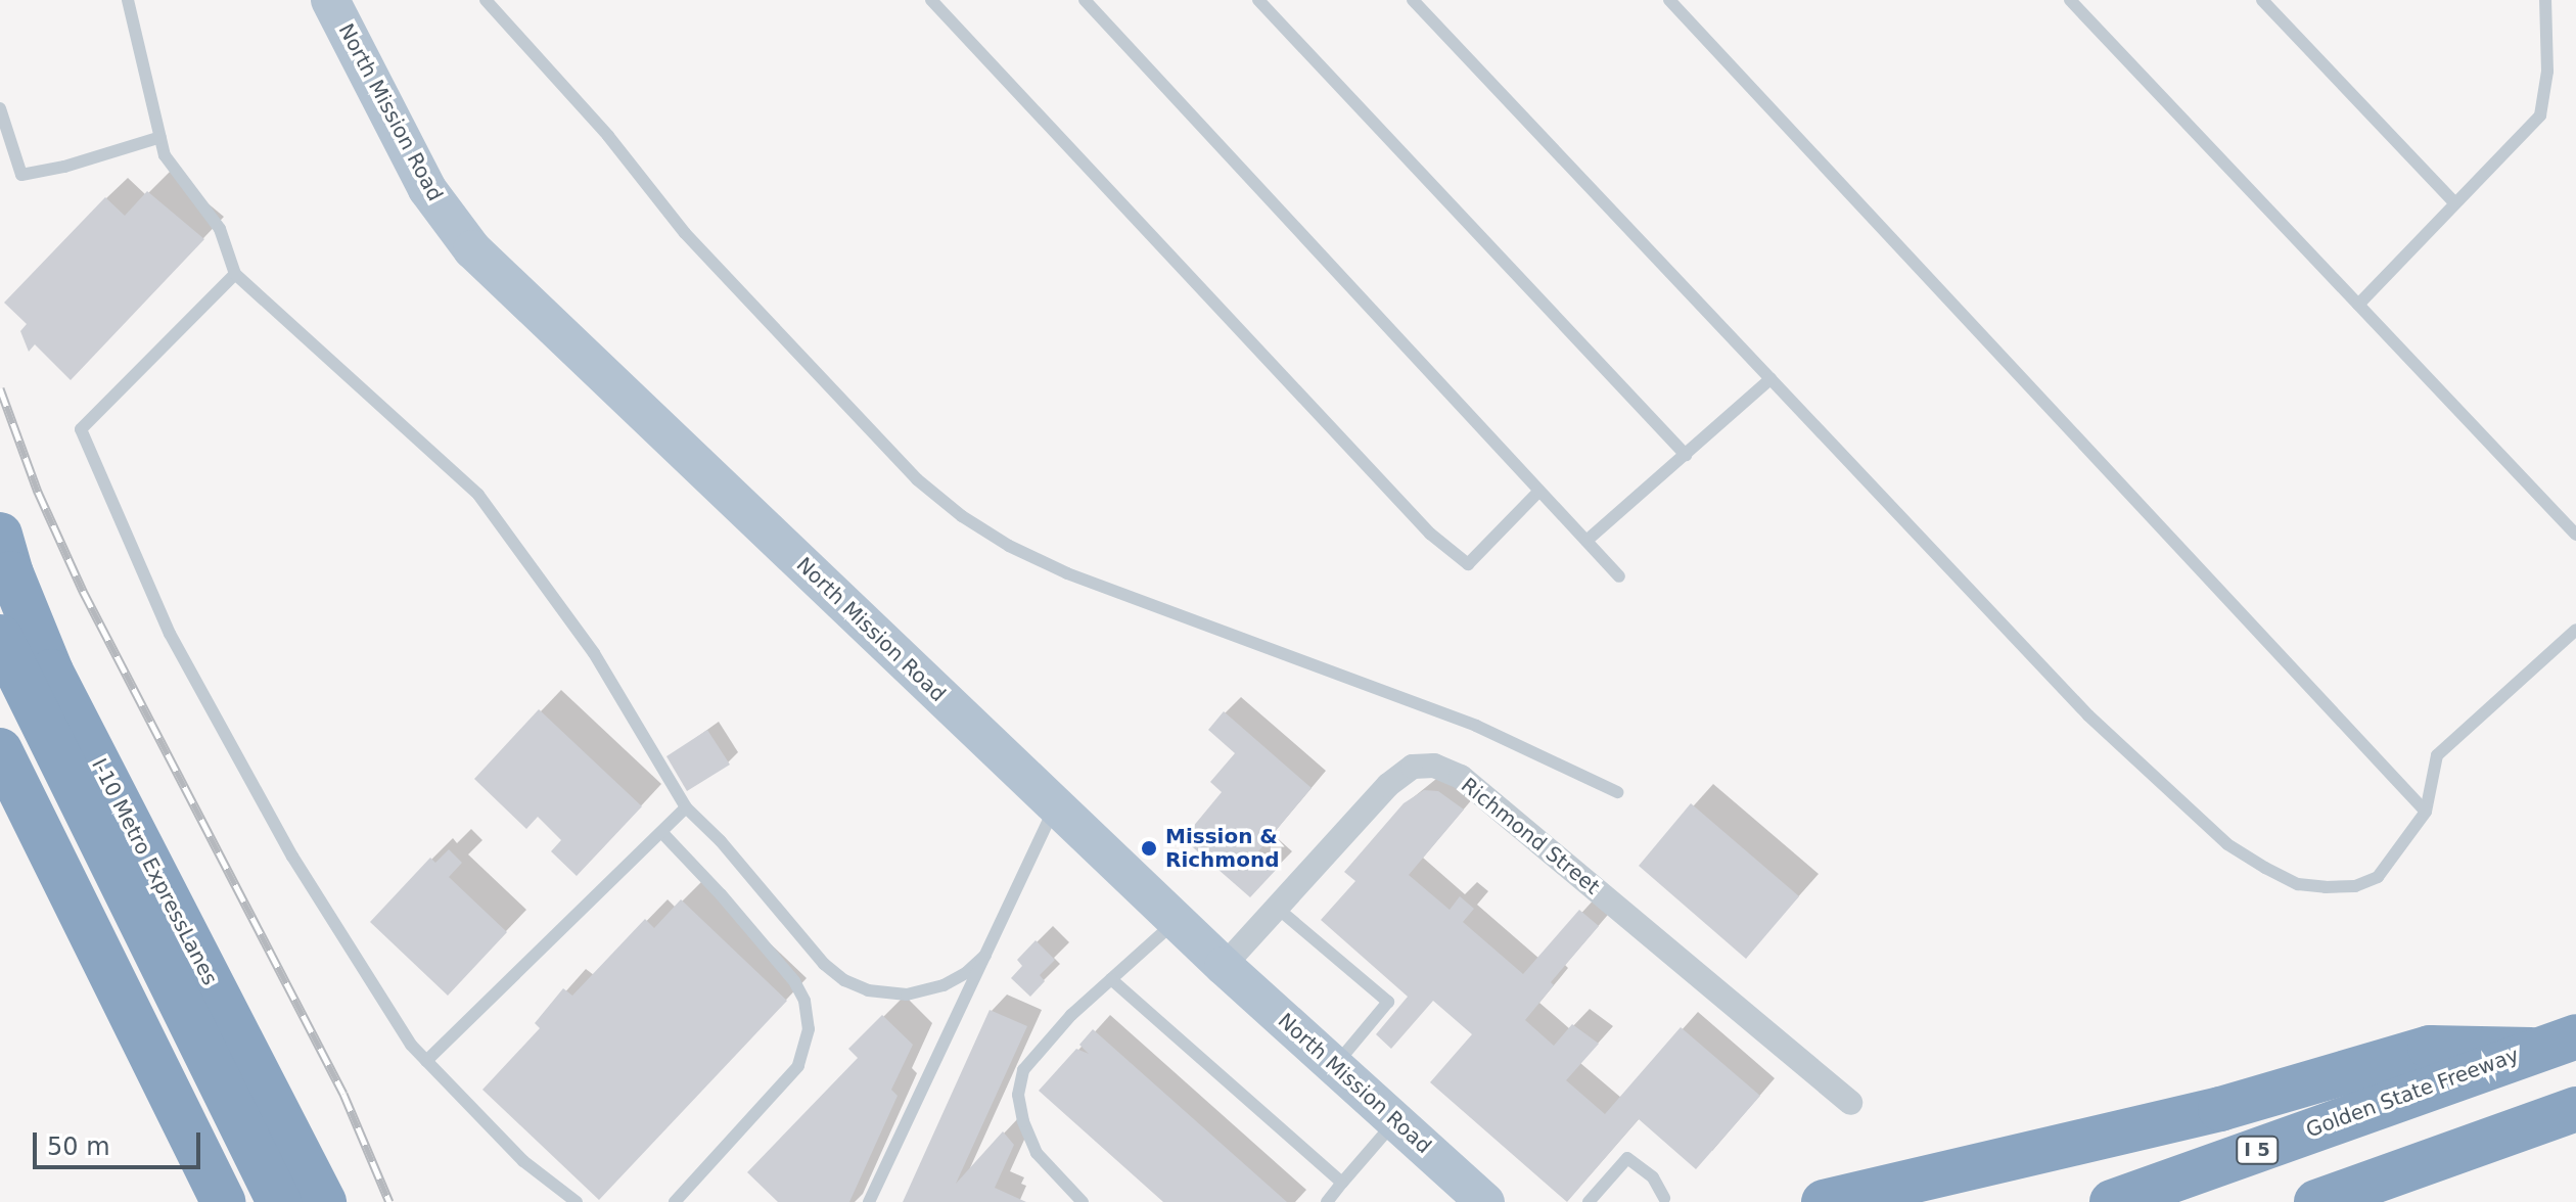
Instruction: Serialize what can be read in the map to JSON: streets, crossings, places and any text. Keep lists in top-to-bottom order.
{
  "streets": {
    "highway": ["I-10 Metro ExpressLanes", "Golden State Freeway", "I 5"],
    "main road": ["North Mission Road"],
    "street": ["Richmond Street"]
  },
  "crossings": [
    ["North Mission Road", "Richmond Street"]
  ],
  "places": ["Mission & Richmond"],
  "scale_bar": "50 m"
}
